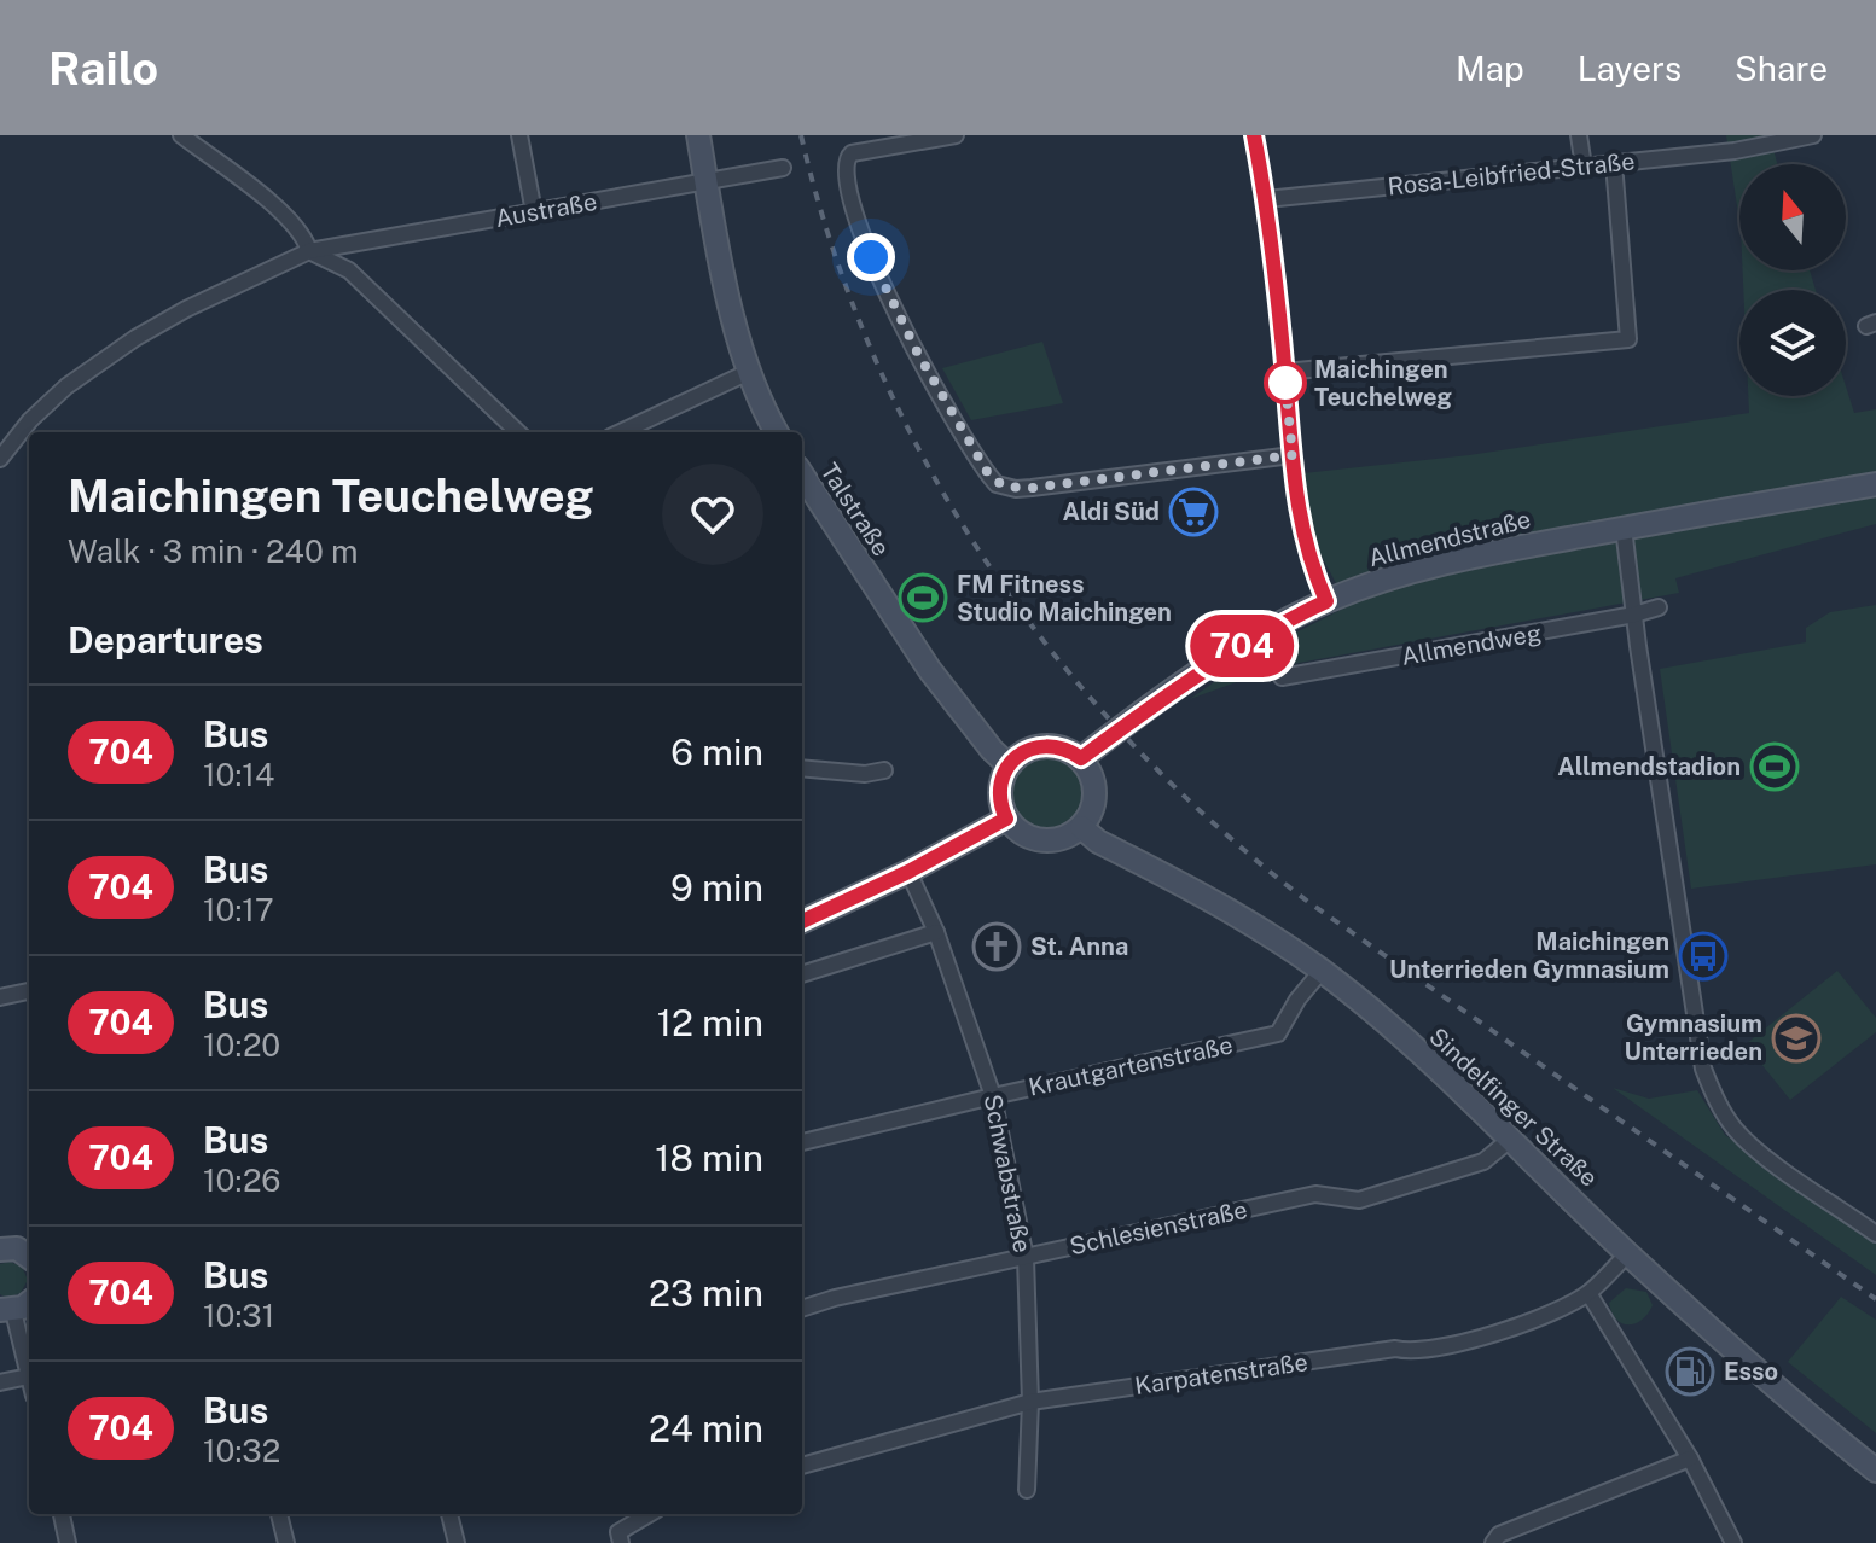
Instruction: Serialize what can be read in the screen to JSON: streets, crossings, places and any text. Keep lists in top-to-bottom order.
{
  "streets": {
    "main road": ["Talstraße", "Allmendstraße", "Sindelfinger Straße"],
    "street": [
      "Rosa-Leibfried-Straße",
      "Austraße",
      "Allmendweg",
      "Krautgartenstraße",
      "Schwabstraße",
      "Schlesienstraße",
      "Karpatenstraße"
    ]
  },
  "crossings": [
    ["Talstraße", "Allmendstraße"],
    ["Talstraße", "Sindelfinger Straße"],
    ["Allmendstraße", "Sindelfinger Straße"],
    ["Krautgartenstraße", "Sindelfinger Straße"],
    ["Krautgartenstraße", "Schwabstraße"],
    ["Sindelfinger Straße", "Schlesienstraße"],
    ["Sindelfinger Straße", "Karpatenstraße"],
    ["Schwabstraße", "Schlesienstraße"],
    ["Schwabstraße", "Karpatenstraße"]
  ],
  "places": {
    "other": ["Maichingen Teuchelweg"],
    "supermarket": ["Aldi Süd"],
    "sports": ["FM Fitness Studio Maichingen", "Allmendstadion"],
    "church": ["St. Anna"],
    "bus stop": ["Maichingen Unterrieden Gymnasium"],
    "school or university": ["Gymnasium Unterrieden"],
    "fuel station": ["Esso"]
  },
  "lines": ["bus line 704"],
  "north": "top",
  "page": {
    "header": "Railo",
    "nav": ["Map", "Layers", "Share"],
    "on_map": "704",
    "heading": [
      ["Maichingen Teuchelweg", "Walk · 3 min · 240 m"],
      "Departures"
    ],
    "list": [
      {
        "mark": "704",
        "name": "Bus",
        "note": "10:14",
        "value": "6 min"
      },
      {
        "mark": "704",
        "name": "Bus",
        "note": "10:17",
        "value": "9 min"
      },
      {
        "mark": "704",
        "name": "Bus",
        "note": "10:20",
        "value": "12 min"
      },
      {
        "mark": "704",
        "name": "Bus",
        "note": "10:26",
        "value": "18 min"
      },
      {
        "mark": "704",
        "name": "Bus",
        "note": "10:31",
        "value": "23 min"
      },
      {
        "mark": "704",
        "name": "Bus",
        "note": "10:32",
        "value": "24 min"
      }
    ]
  }
}
